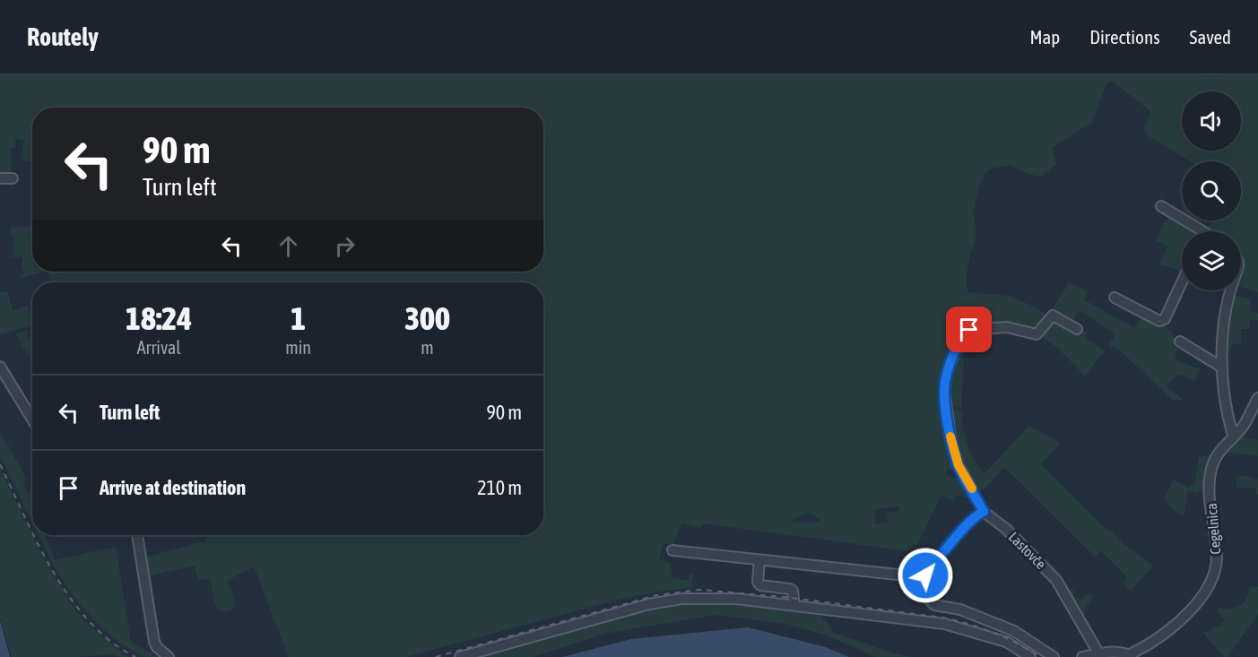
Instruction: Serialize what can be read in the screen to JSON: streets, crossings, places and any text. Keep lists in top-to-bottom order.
{
  "streets": {
    "street": ["Cegelnica", "Lastovče"]
  },
  "page": {
    "header": "Routely",
    "nav": ["Map", "Directions", "Saved"],
    "turn": ["90 m", "Turn left"],
    "eta": [
      "18:24",
      "Arrival",
      "1",
      "min",
      "300",
      "m"
    ],
    "list": [
      {
        "name": "Turn left",
        "value": "90 m"
      },
      {
        "name": "Arrive at destination",
        "value": "210 m"
      }
    ]
  }
}
